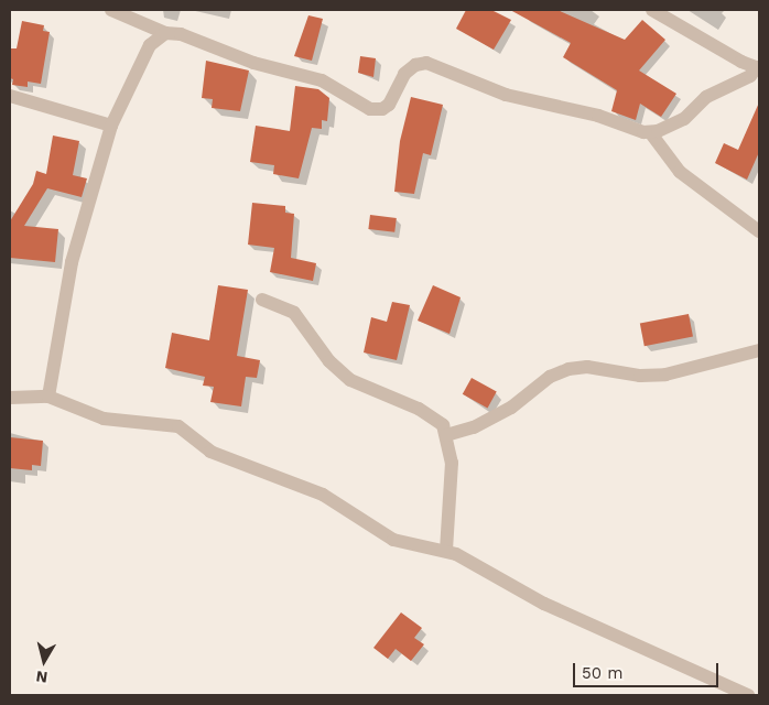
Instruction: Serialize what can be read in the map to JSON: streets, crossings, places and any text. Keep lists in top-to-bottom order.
{
  "scale_bar": "50 m",
  "north": "bottom"
}
